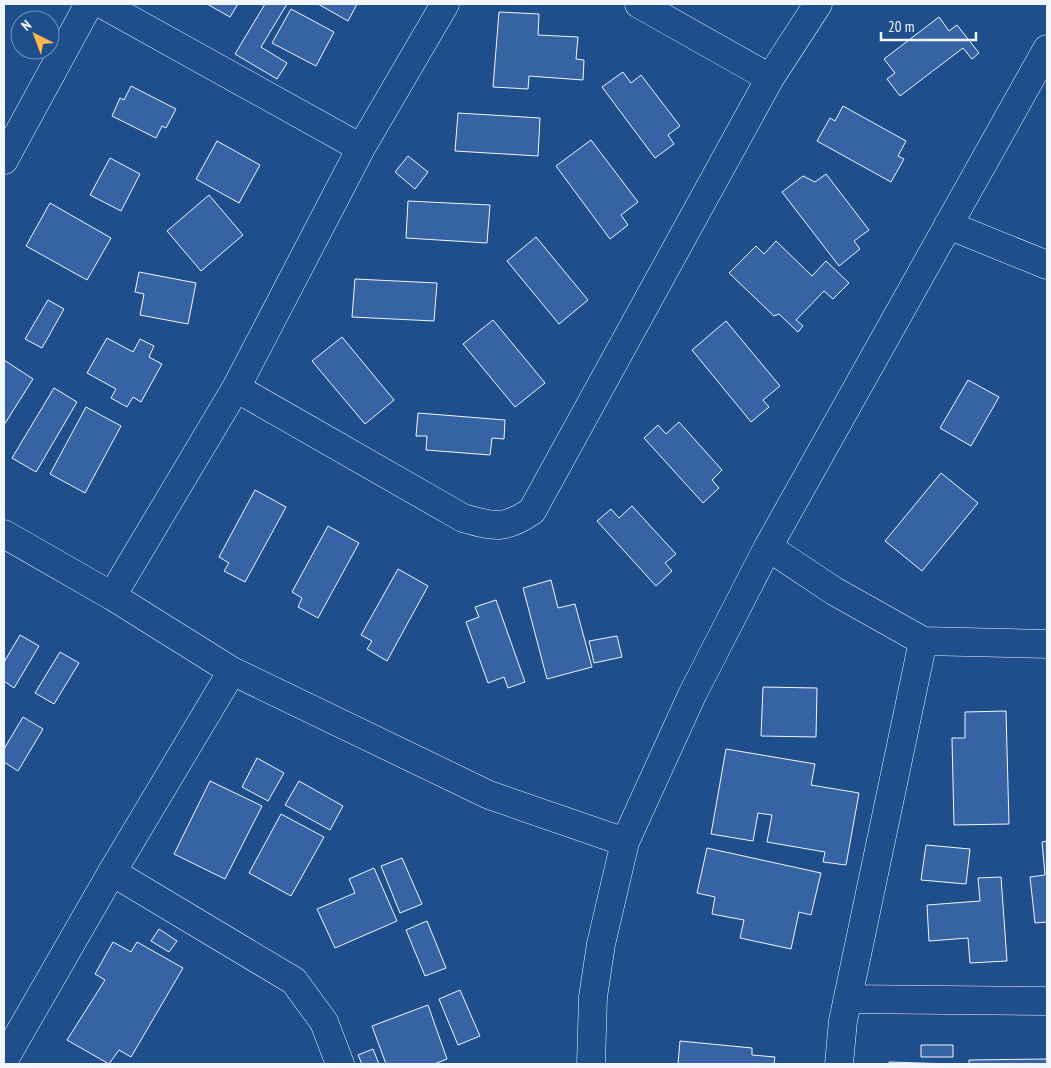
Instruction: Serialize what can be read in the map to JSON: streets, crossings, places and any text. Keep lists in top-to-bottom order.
{
  "scale_bar": "20 m",
  "north": "top left"
}
